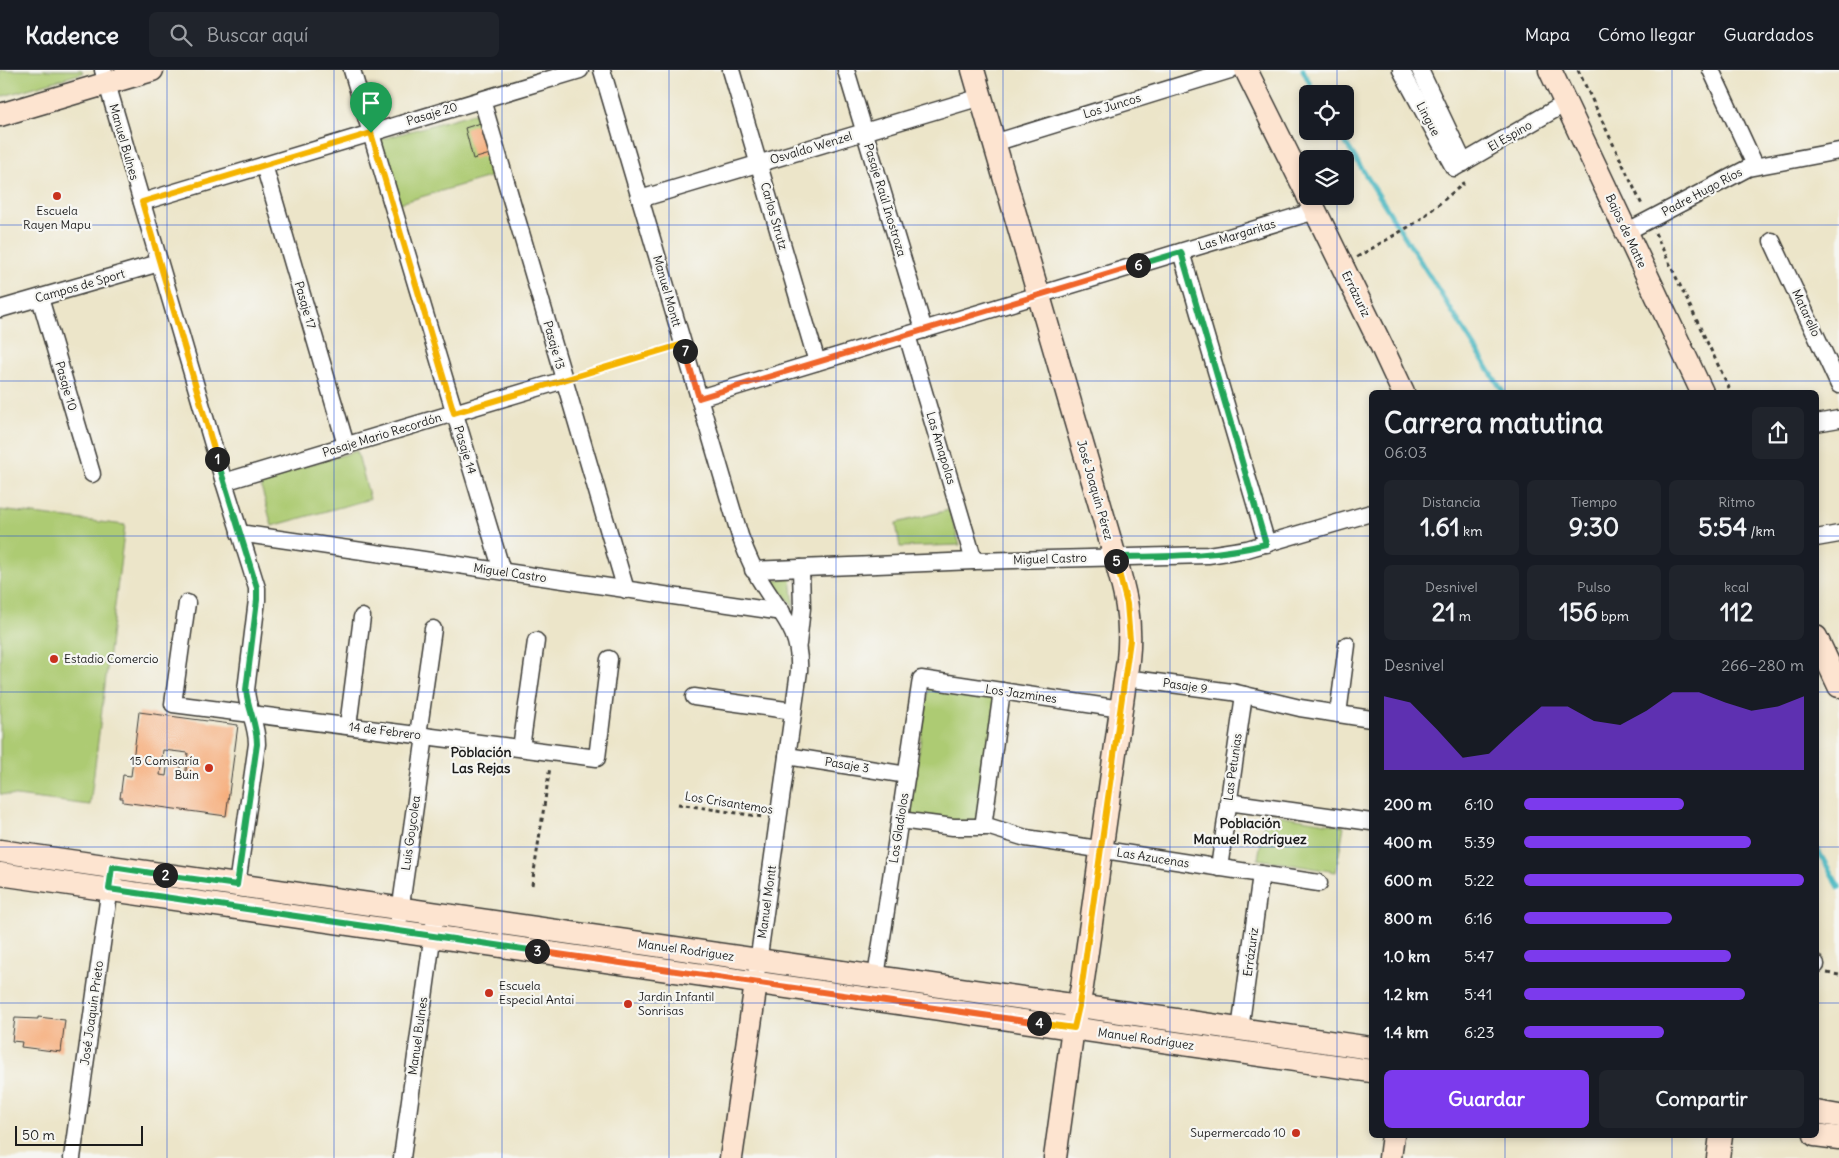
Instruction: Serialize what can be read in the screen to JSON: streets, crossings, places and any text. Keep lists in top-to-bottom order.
{
  "streets": {
    "main road": [
      "Bajos de Matte",
      "Manuel Montt",
      "Errázuriz",
      "José Joaquín Pérez",
      "Manuel Rodríguez"
    ],
    "street": [
      "Los Juncos",
      "Pasaje 20",
      "Lingue",
      "El Espino",
      "Manuel Bulnes",
      "Osvaldo Wenzel",
      "Padre Hugo Ríos",
      "Pasaje Raúl Inostroza",
      "Carlos Strutz",
      "Las Margaritas",
      "Campos de Sport",
      "Pasaje 17",
      "Matarello",
      "Pasaje 13",
      "Pasaje 10",
      "Pasaje Mario Recordón",
      "Las Amapolas",
      "Pasaje 14",
      "Miguel Castro",
      "Pasaje 9",
      "Los Jazmines",
      "14 de Febrero",
      "Pasaje 3",
      "Las Petunias",
      "Los Gladiolos",
      "Luis Goycolea",
      "Las Azucenas",
      "José Joaquín Prieto"
    ],
    "path": ["Los Crisantemos"]
  },
  "crossings": [
    ["Los Juncos", "José Joaquín Pérez"],
    ["Pasaje 20", "Manuel Bulnes"],
    ["Pasaje 20", "Pasaje 17"],
    ["Pasaje 20", "Pasaje 13"],
    ["Pasaje 20", "Pasaje 14"],
    ["Lingue", "El Espino"],
    ["El Espino", "Bajos de Matte"],
    ["Manuel Bulnes", "Campos de Sport"],
    ["Manuel Bulnes", "Pasaje Mario Recordón"],
    ["Manuel Bulnes", "Miguel Castro"],
    ["Manuel Bulnes", "14 de Febrero"],
    ["Manuel Bulnes", "Manuel Rodríguez"],
    ["Osvaldo Wenzel", "Pasaje Raúl Inostroza"],
    ["Osvaldo Wenzel", "Carlos Strutz"],
    ["Osvaldo Wenzel", "Manuel Montt"],
    ["Osvaldo Wenzel", "José Joaquín Pérez"],
    ["Padre Hugo Ríos", "Bajos de Matte"],
    ["Pasaje Raúl Inostroza", "Las Margaritas"],
    ["Carlos Strutz", "Las Margaritas"],
    ["Las Margaritas", "Manuel Montt"],
    ["Las Margaritas", "Las Amapolas"],
    ["Las Margaritas", "José Joaquín Pérez"],
    ["Campos de Sport", "Pasaje 10"],
    ["Manuel Montt", "Miguel Castro"],
    ["Manuel Montt", "Pasaje 3"],
    ["Manuel Montt", "Los Crisantemos"],
    ["Manuel Montt", "Manuel Rodríguez"],
    ["Errázuriz", "Las Azucenas"],
    ["Errázuriz", "Manuel Rodríguez"],
    ["Pasaje 17", "Pasaje Mario Recordón"],
    ["Pasaje 13", "Pasaje Mario Recordón"],
    ["Pasaje 13", "Miguel Castro"],
    ["Pasaje Mario Recordón", "Pasaje 14"],
    ["Las Amapolas", "Miguel Castro"],
    ["Pasaje 14", "Miguel Castro"],
    ["José Joaquín Pérez", "Miguel Castro"],
    ["José Joaquín Pérez", "Pasaje 9"],
    ["José Joaquín Pérez", "Los Jazmines"],
    ["José Joaquín Pérez", "Las Azucenas"],
    ["José Joaquín Pérez", "Manuel Rodríguez"],
    ["Pasaje 9", "Las Petunias"],
    ["Los Jazmines", "Los Gladiolos"],
    ["14 de Febrero", "Luis Goycolea"],
    ["Pasaje 3", "Los Gladiolos"],
    ["Las Petunias", "Las Azucenas"],
    ["Los Gladiolos", "Las Azucenas"],
    ["Los Gladiolos", "Manuel Rodríguez"],
    ["Luis Goycolea", "Manuel Rodríguez"],
    ["Manuel Rodríguez", "José Joaquín Prieto"]
  ],
  "districts": ["Población Las Rejas", "Población Manuel Rodríguez"],
  "places": [
    "Escuela Rayen Mapu",
    "Estadio Comercio",
    "15 Comisaría Buin",
    "Escuela Especial Antai",
    "Jardin Infantil Sonrisas",
    "Supermercado 10"
  ],
  "scale_bar": "50 m",
  "page": {
    "header": "Kadence",
    "search": "Buscar aquí",
    "nav": ["Mapa", "Cómo llegar", "Guardados"],
    "pins": [
      "6",
      "7",
      "1",
      "5",
      "2",
      "3",
      "4"
    ],
    "heading": ["Carrera matutina", "06:03"],
    "stats": [
      ["Distancia", "1.61 km"],
      ["Tiempo", "9:30"],
      ["Ritmo", "5:54 /km"],
      ["Desnivel", "21 m"],
      ["Pulso", "156 bpm"],
      ["kcal", "112"]
    ],
    "chart": ["Desnivel", "266–280 m"],
    "list": [
      {
        "name": "200 m",
        "note": "6:10"
      },
      {
        "name": "400 m",
        "note": "5:39"
      },
      {
        "name": "600 m",
        "note": "5:22"
      },
      {
        "name": "800 m",
        "note": "6:16"
      },
      {
        "name": "1.0 km",
        "note": "5:47"
      },
      {
        "name": "1.2 km",
        "note": "5:41"
      },
      {
        "name": "1.4 km",
        "note": "6:23"
      }
    ],
    "buttons": ["Guardar", "Compartir"],
    "scale": "50 m"
  }
}
